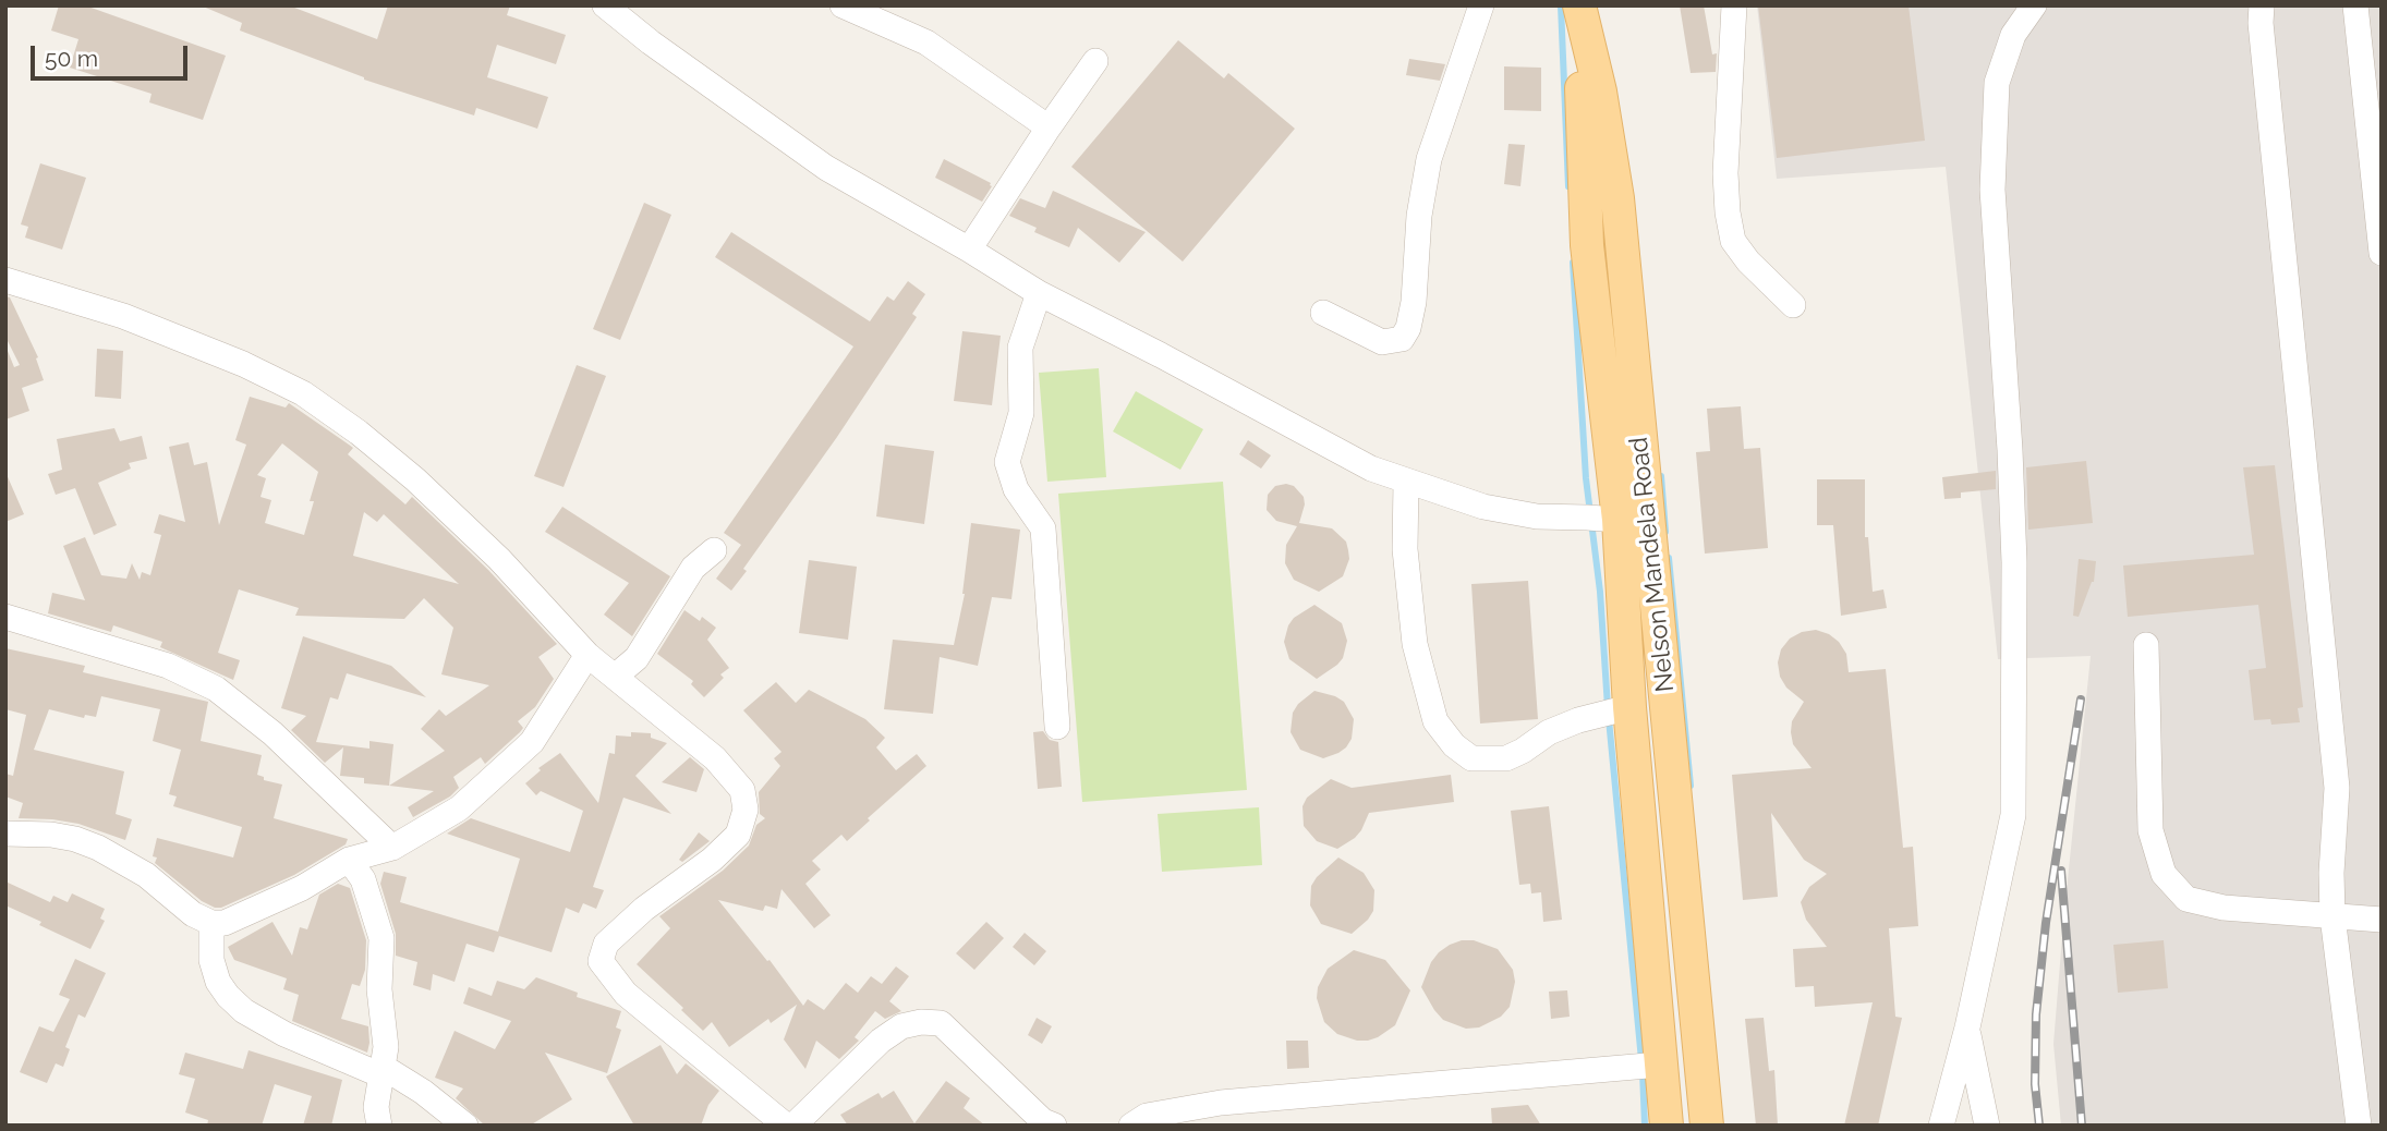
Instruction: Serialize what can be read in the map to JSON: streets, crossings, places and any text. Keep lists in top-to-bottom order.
{
  "streets": {
    "main road": ["Nelson Mandela Road"]
  },
  "scale_bar": "50 m"
}
